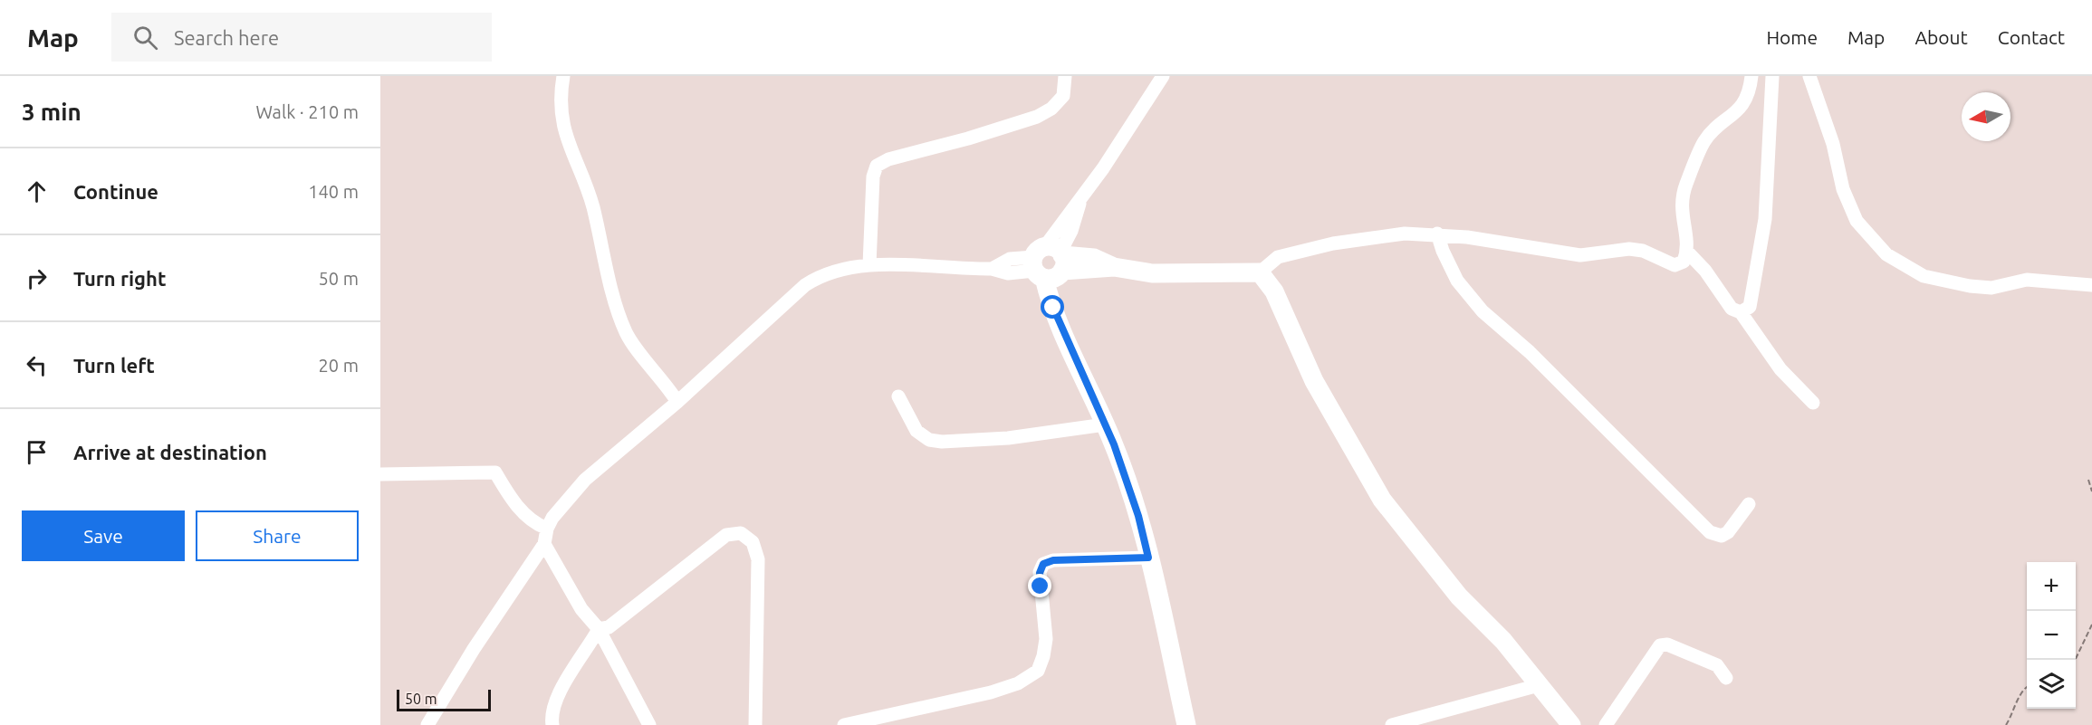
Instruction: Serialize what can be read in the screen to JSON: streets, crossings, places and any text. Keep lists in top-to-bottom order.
{
  "scale_bar": "50 m",
  "north": "left",
  "page": {
    "header": "Map",
    "search": "Search here",
    "nav": [
      "Home",
      "Map",
      "About",
      "Contact"
    ],
    "heading": ["3 min", "Walk · 210 m"],
    "list": [
      ["Continue", "140 m"],
      ["Turn right", "50 m"],
      ["Turn left", "20 m"],
      "Arrive at destination"
    ],
    "buttons": ["Save", "Share"],
    "map_buttons": ["+", "−"],
    "scale": "50 m"
  }
}
